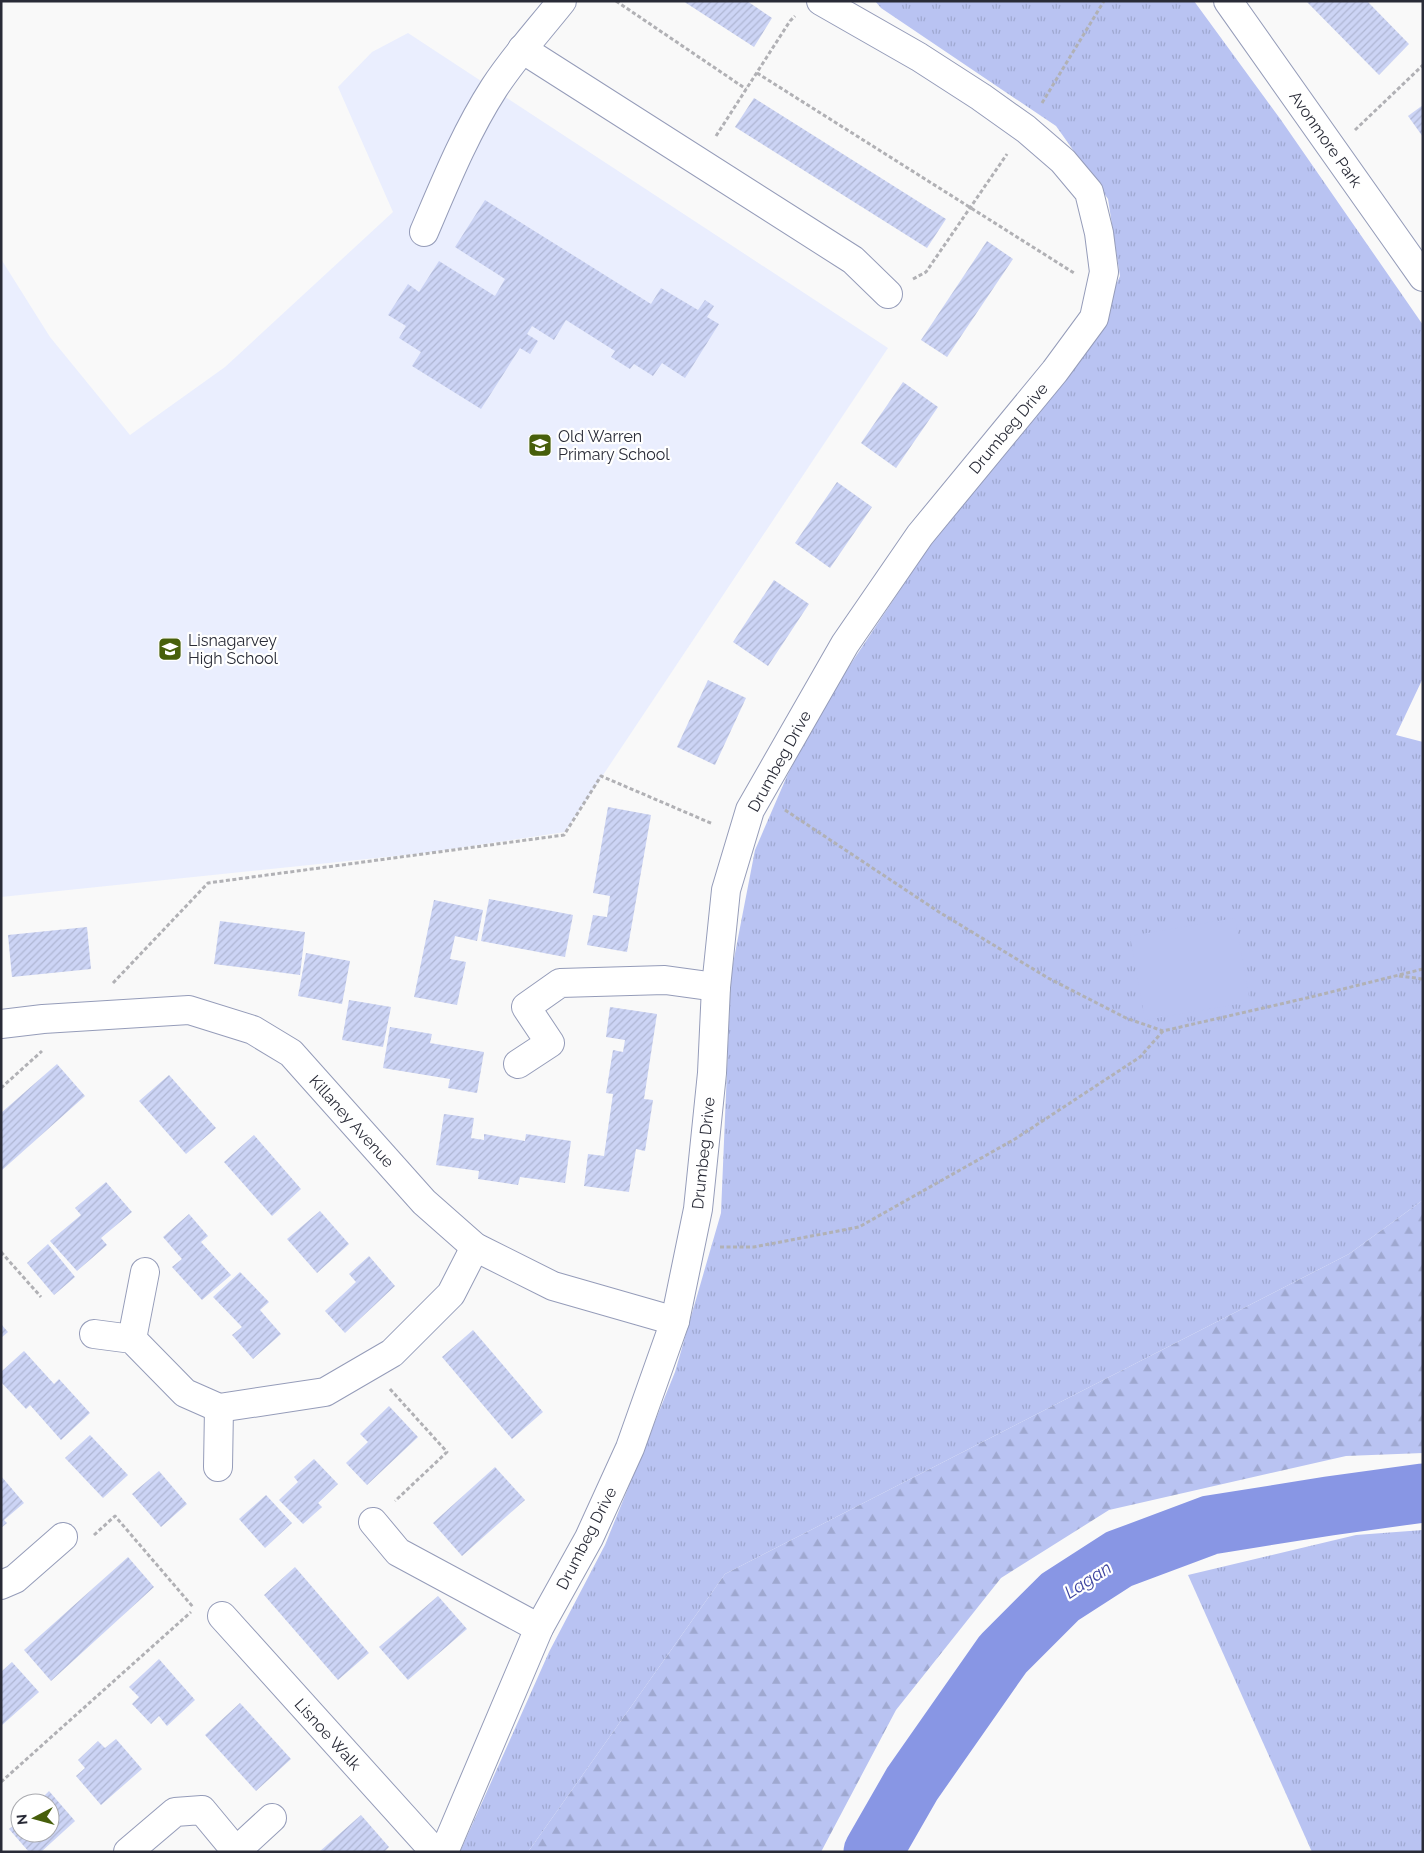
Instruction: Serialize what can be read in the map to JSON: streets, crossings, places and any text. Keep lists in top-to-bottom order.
{
  "streets": {
    "street": [
      "Avonmore Park",
      "Drumbeg Drive",
      "Killaney Avenue",
      "Lisnoe Walk"
    ]
  },
  "crossings": [
    ["Drumbeg Drive", "Killaney Avenue"]
  ],
  "water": ["Lagan"],
  "places": {
    "school or university": ["Old Warren Primary School", "Lisnagarvey High School"]
  },
  "north": "left"
}
